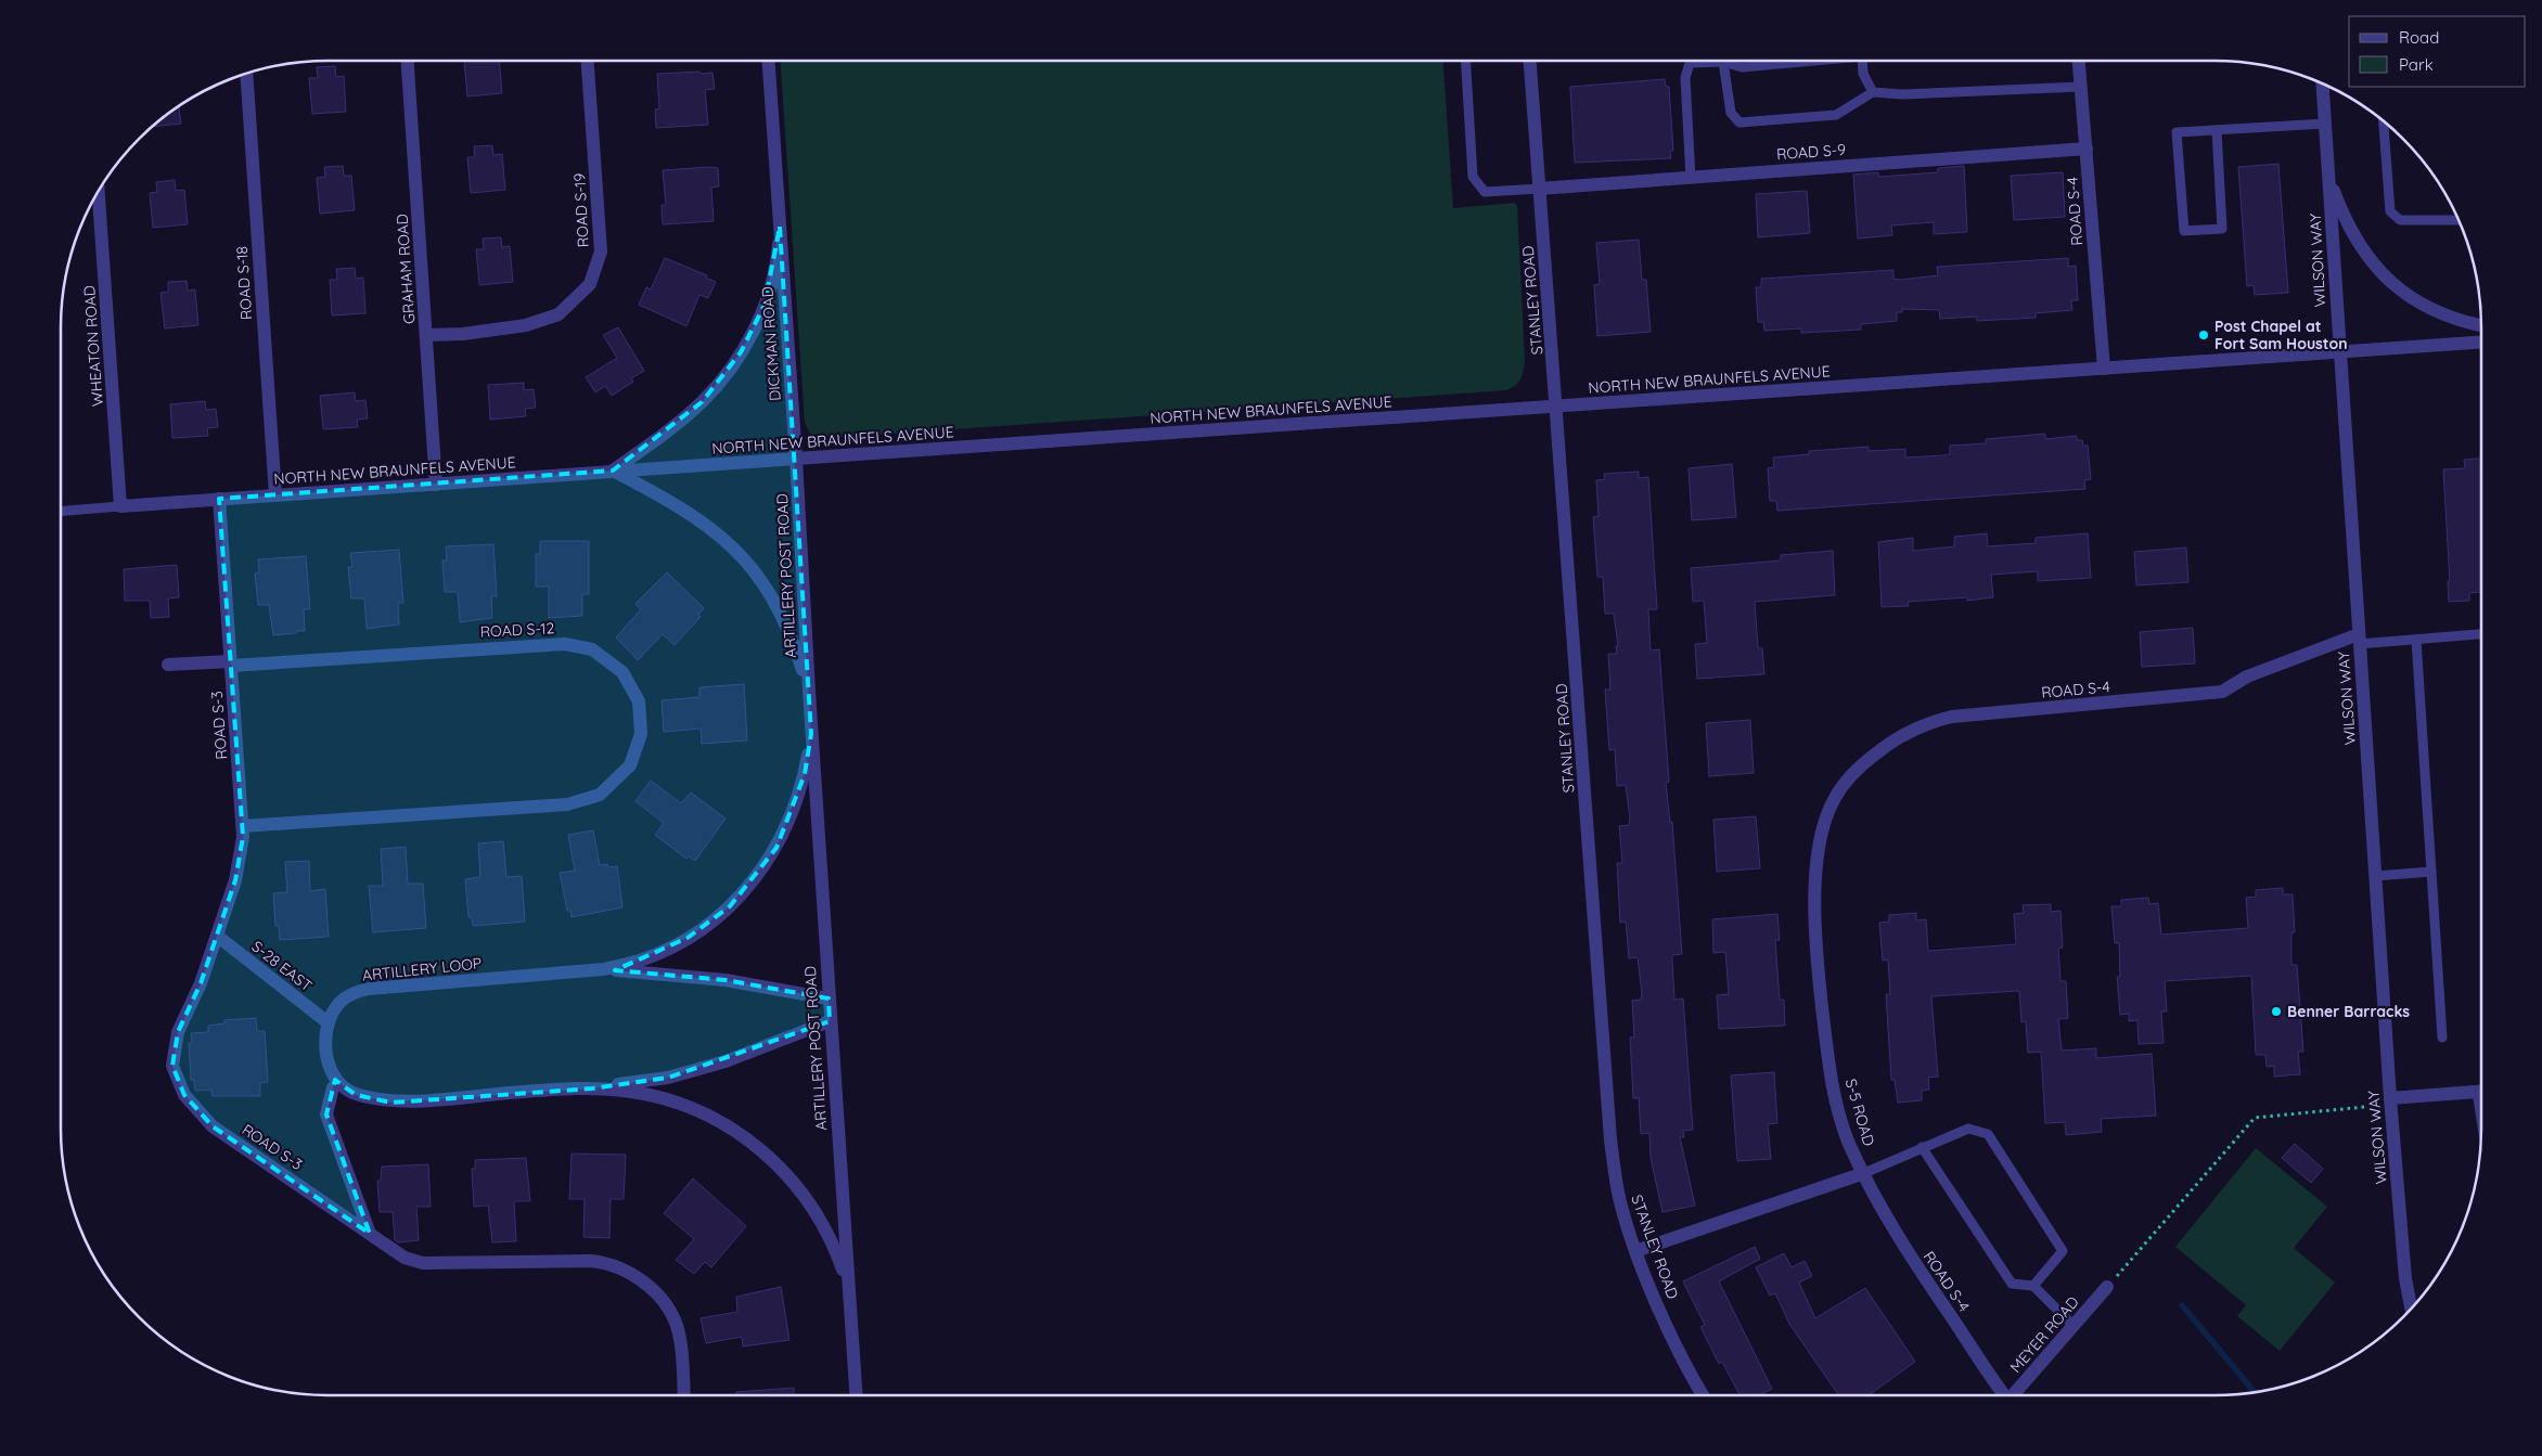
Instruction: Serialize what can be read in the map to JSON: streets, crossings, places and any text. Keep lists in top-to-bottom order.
{
  "streets": {
    "street": [
      "ROAD S-9",
      "ROAD S-19",
      "ROAD S-4",
      "WILSON WAY",
      "GRAHAM ROAD",
      "ROAD S-18",
      "STANLEY ROAD",
      "DICKMAN ROAD",
      "WHEATON ROAD",
      "NORTH NEW BRAUNFELS AVENUE",
      "ARTILLERY POST ROAD",
      "ROAD S-12",
      "ROAD S-3",
      "S-28 EAST",
      "ARTILLERY LOOP",
      "S-5 ROAD",
      "MEYER ROAD"
    ]
  },
  "crossings": [
    ["ROAD S-9", "ROAD S-4"],
    ["ROAD S-9", "STANLEY ROAD"],
    ["ROAD S-19", "GRAHAM ROAD"],
    ["ROAD S-4", "WILSON WAY"],
    ["ROAD S-4", "NORTH NEW BRAUNFELS AVENUE"],
    ["ROAD S-4", "S-5 ROAD"],
    ["WILSON WAY", "NORTH NEW BRAUNFELS AVENUE"],
    ["GRAHAM ROAD", "NORTH NEW BRAUNFELS AVENUE"],
    ["ROAD S-18", "NORTH NEW BRAUNFELS AVENUE"],
    ["STANLEY ROAD", "NORTH NEW BRAUNFELS AVENUE"],
    ["DICKMAN ROAD", "NORTH NEW BRAUNFELS AVENUE"],
    ["DICKMAN ROAD", "ARTILLERY POST ROAD"],
    ["WHEATON ROAD", "NORTH NEW BRAUNFELS AVENUE"],
    ["NORTH NEW BRAUNFELS AVENUE", "ARTILLERY POST ROAD"],
    ["NORTH NEW BRAUNFELS AVENUE", "ROAD S-3"],
    ["ARTILLERY POST ROAD", "ARTILLERY LOOP"],
    ["ROAD S-12", "ROAD S-3"],
    ["ROAD S-3", "S-28 EAST"],
    ["S-28 EAST", "ARTILLERY LOOP"]
  ],
  "places": ["Post Chapel at Fort Sam Houston", "Benner Barracks"],
  "legend": ["Road", "Park"]
}
